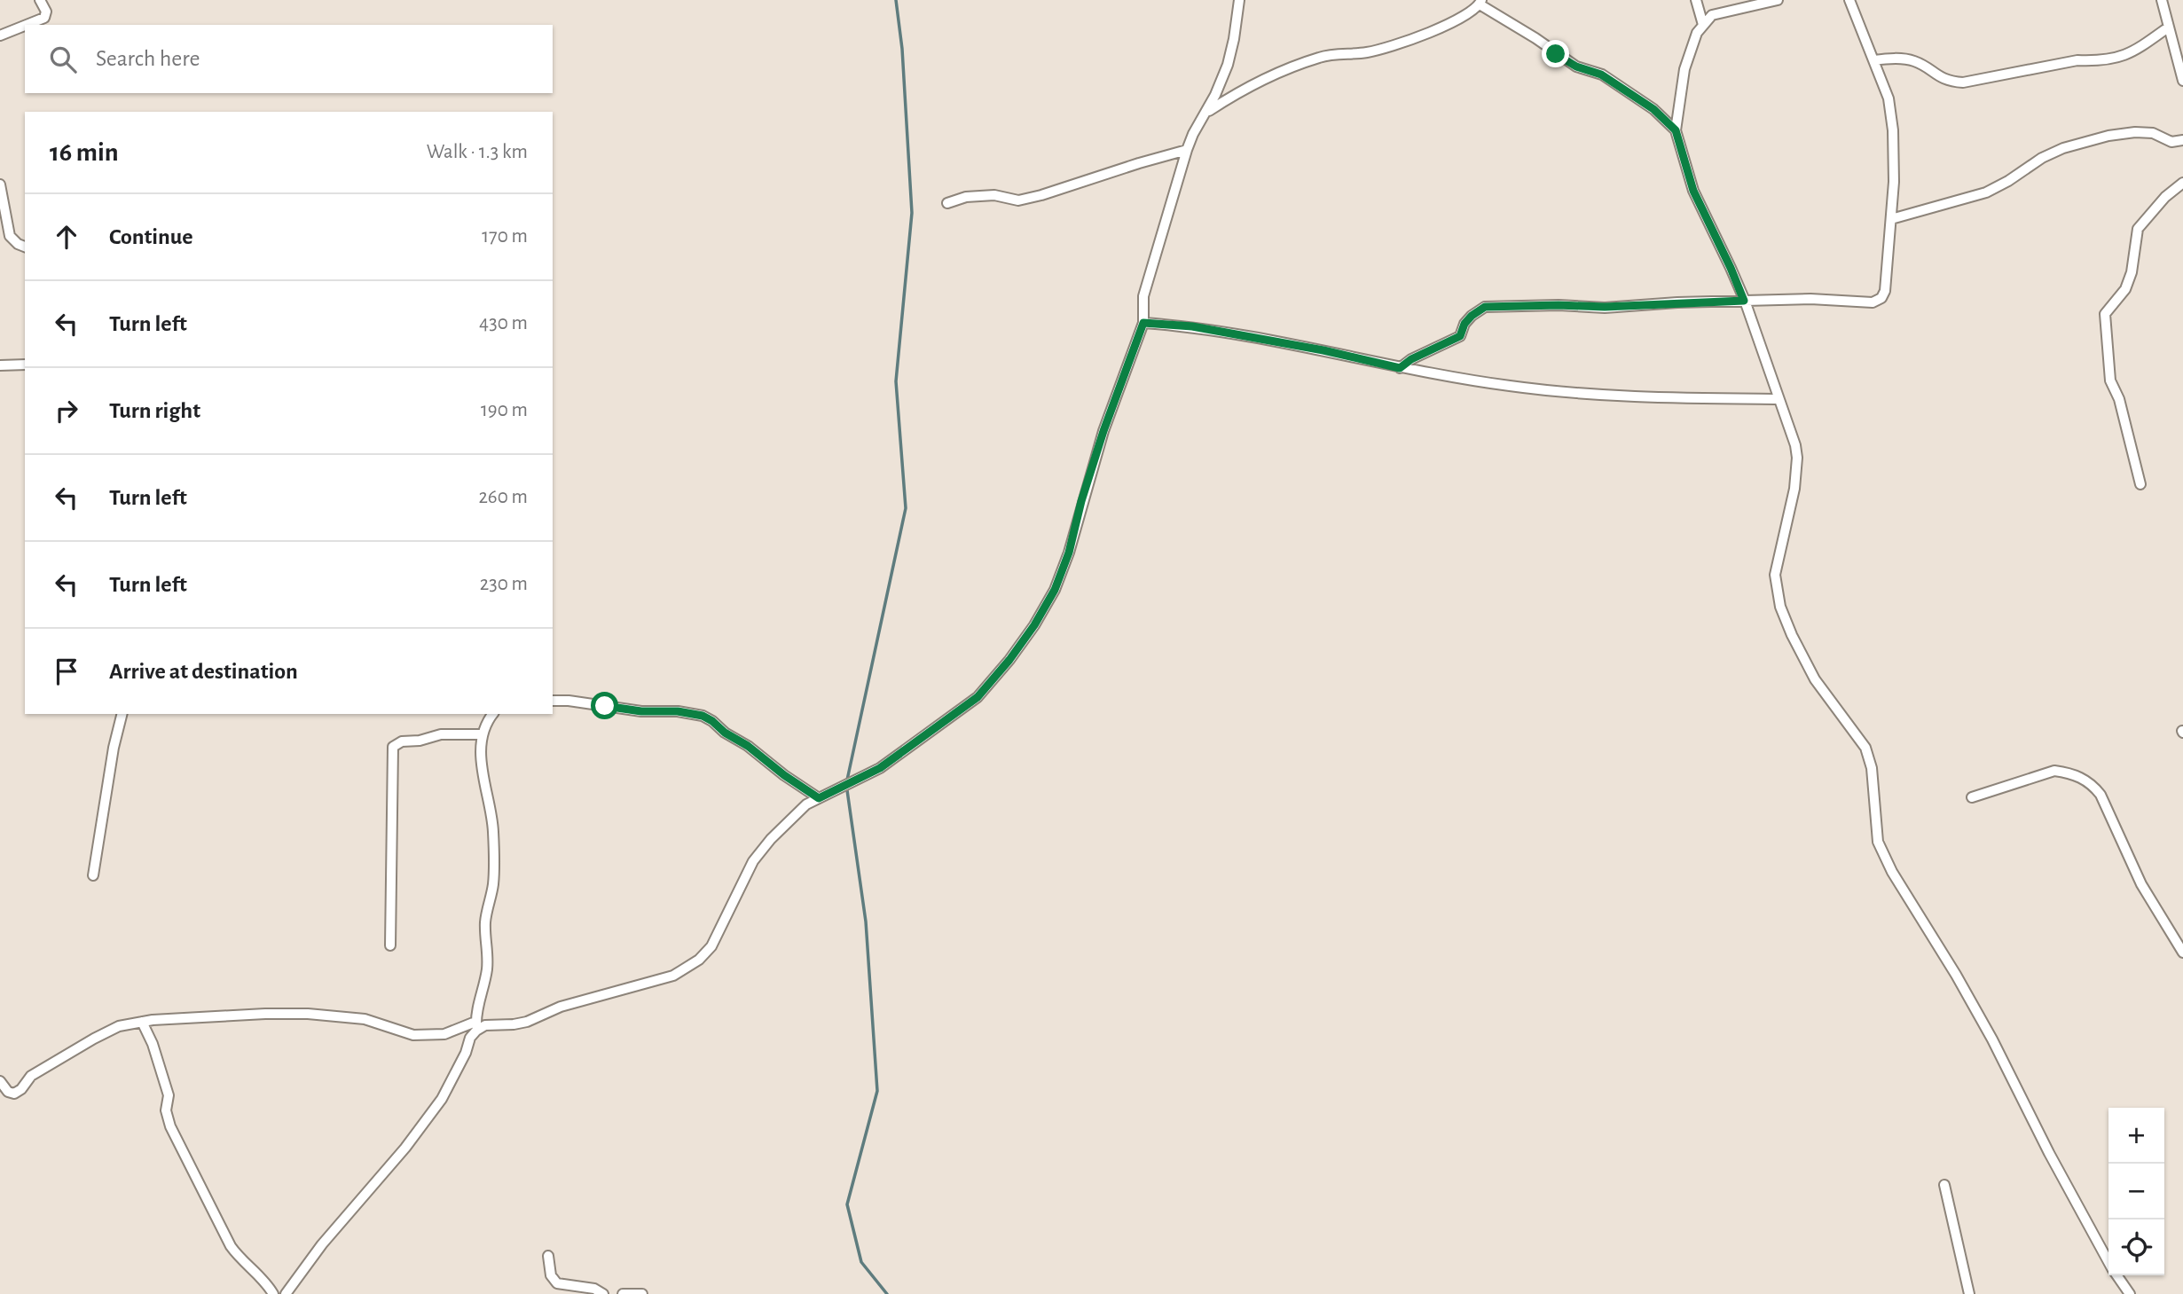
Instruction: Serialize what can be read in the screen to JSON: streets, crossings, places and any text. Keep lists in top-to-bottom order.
{
  "page": {
    "search": "Search here",
    "heading": ["16 min", "Walk · 1.3 km"],
    "list": [
      ["Continue", "170 m"],
      ["Turn left", "430 m"],
      ["Turn right", "190 m"],
      ["Turn left", "260 m"],
      ["Turn left", "230 m"],
      "Arrive at destination"
    ],
    "map_buttons": ["+", "−"]
  }
}
